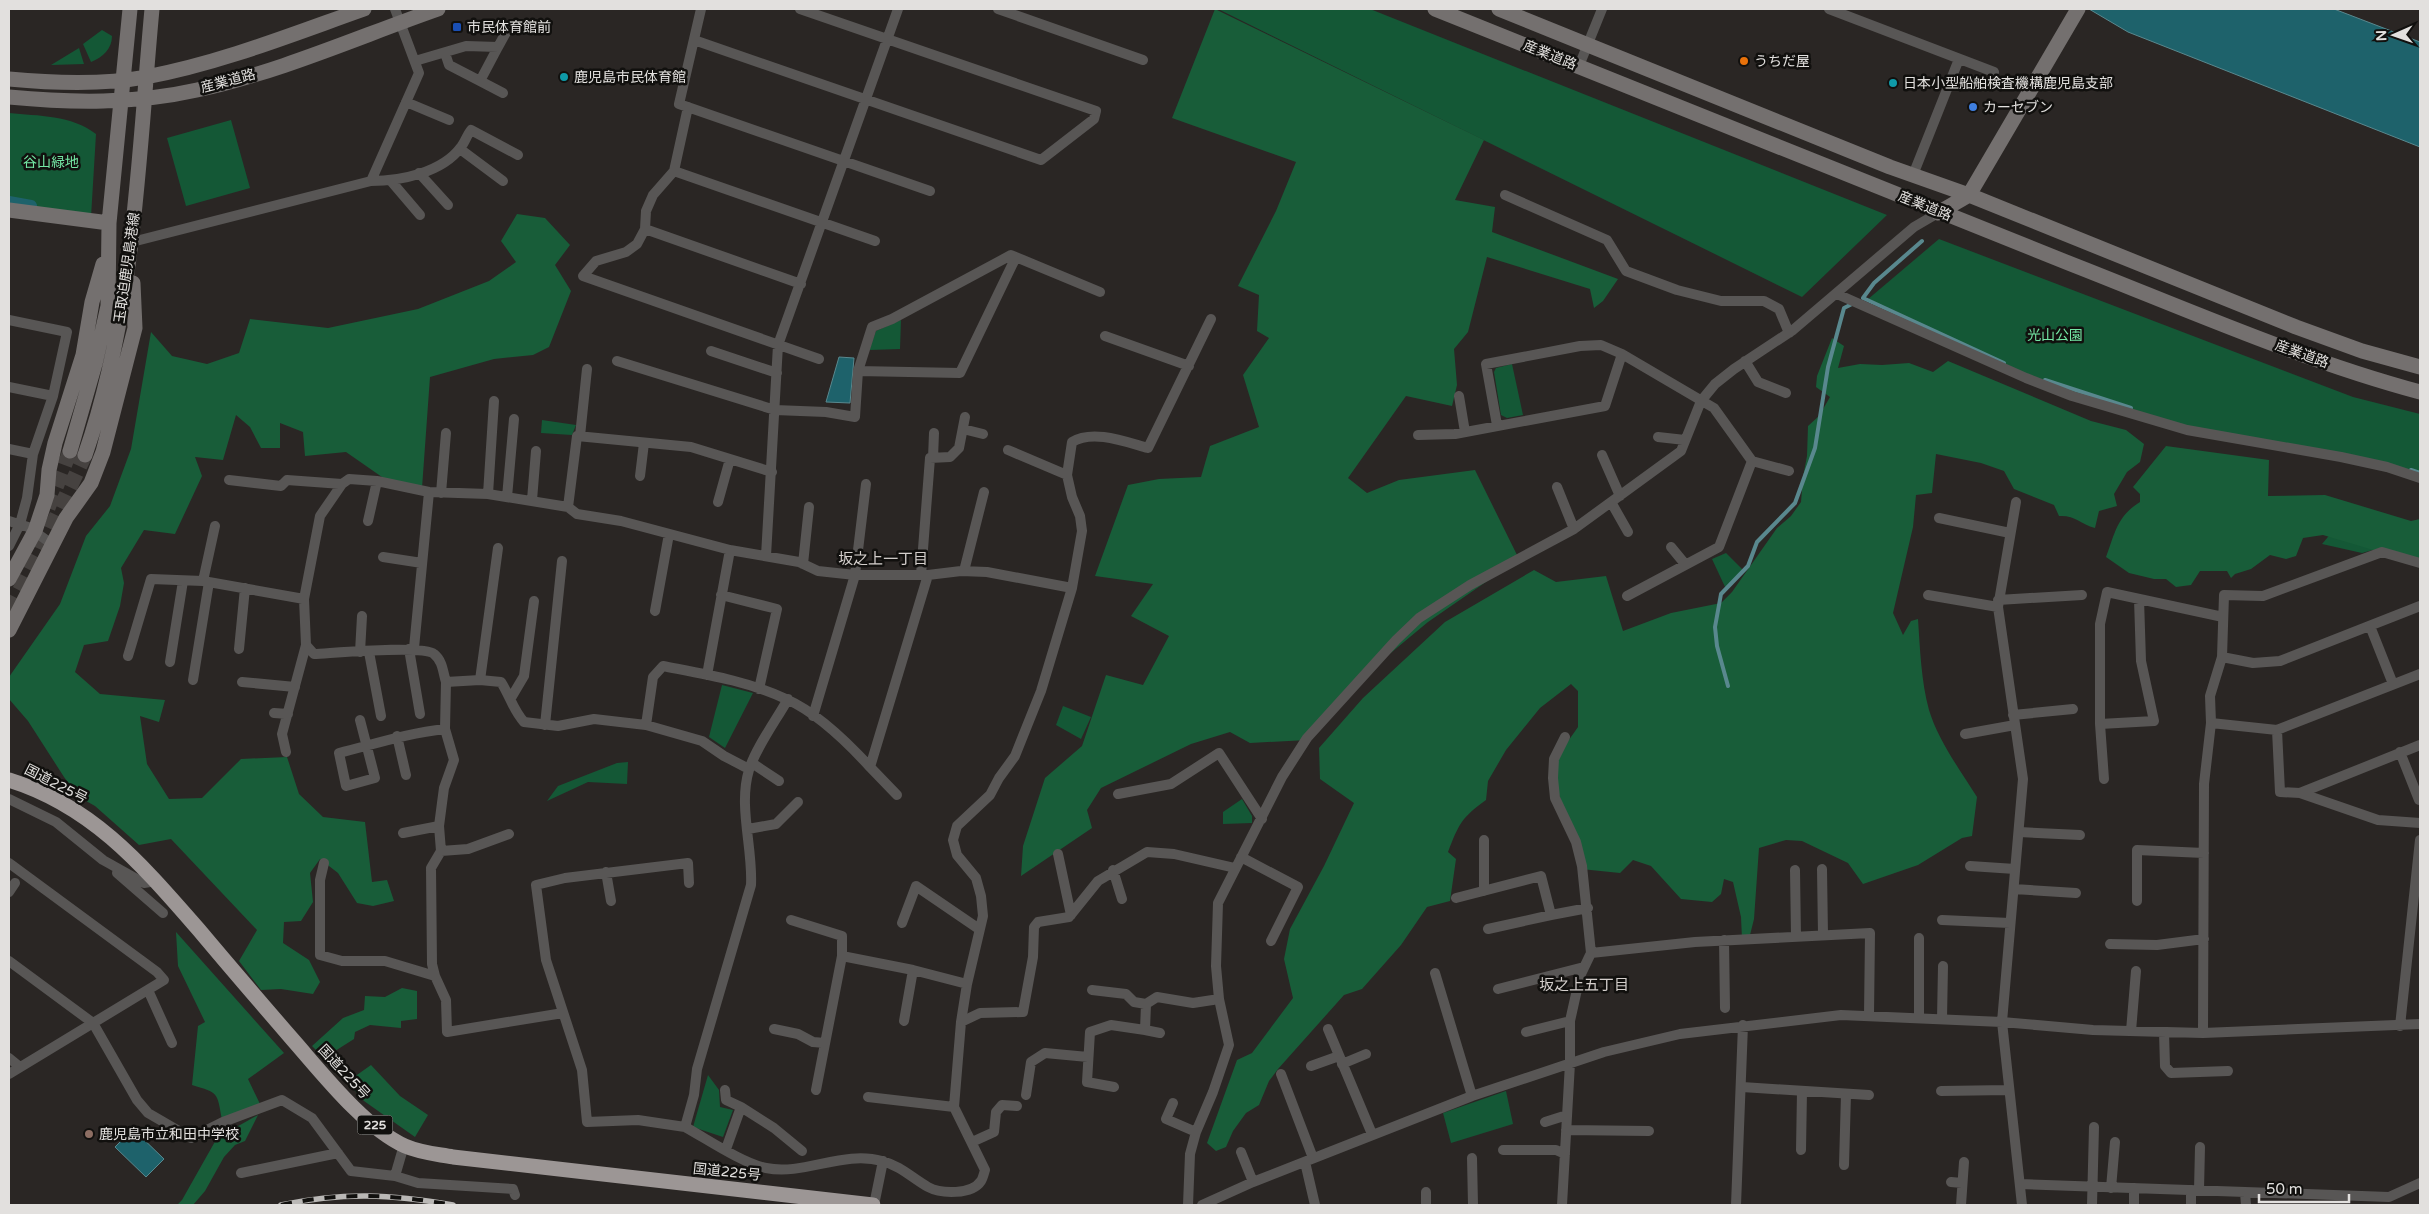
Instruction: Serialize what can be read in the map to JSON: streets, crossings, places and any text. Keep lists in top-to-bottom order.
{
  "streets": {
    "highway": ["国道225号", "225"],
    "main road": ["産業道路", "玉取迫鹿児島港線"]
  },
  "crossings": [
    ["産業道路", "玉取迫鹿児島港線"]
  ],
  "districts": ["坂之上一丁目", "坂之上五丁目"],
  "parks": ["谷山緑地", "光山公園"],
  "places": {
    "transit": ["市民体育館前"],
    "other": [
      "うちだ屋",
      "鹿児島市民体育館",
      "日本小型船舶検査機構鹿児島支部",
      "カーセブン",
      "鹿児島市立和田中学校"
    ]
  },
  "scale_bar": "50 m",
  "north": "left"
}
